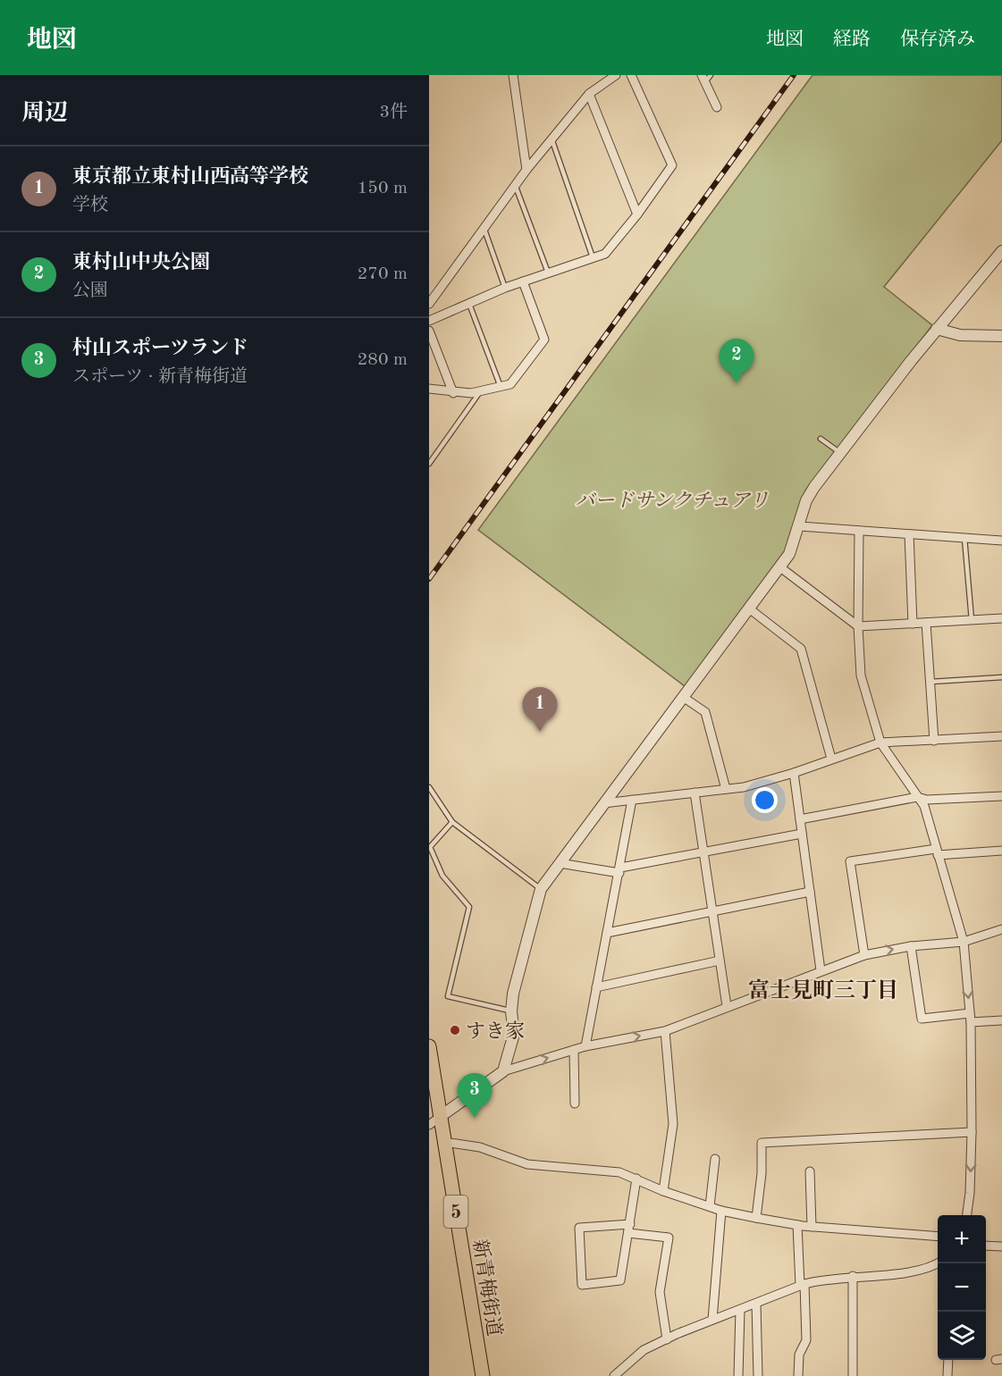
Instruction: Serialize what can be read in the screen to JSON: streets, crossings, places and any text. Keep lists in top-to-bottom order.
{
  "streets": {
    "main road": ["5", "新青梅街道"]
  },
  "districts": ["富士見町三丁目"],
  "parks": ["バードサンクチュアリ"],
  "places": ["すき家"],
  "page": {
    "header": "地図",
    "nav": ["地図", "経路", "保存済み"],
    "heading": ["周辺", "3件"],
    "list": [
      {
        "mark": "1",
        "name": "東京都立東村山西高等学校",
        "note": "学校",
        "value": "150 m"
      },
      {
        "mark": "2",
        "name": "東村山中央公園",
        "note": "公園",
        "value": "270 m"
      },
      {
        "mark": "3",
        "name": "村山スポーツランド",
        "note": "スポーツ · 新青梅街道",
        "value": "280 m"
      }
    ],
    "pins": ["2", "1", "3"],
    "map_buttons": ["+", "−"]
  }
}
